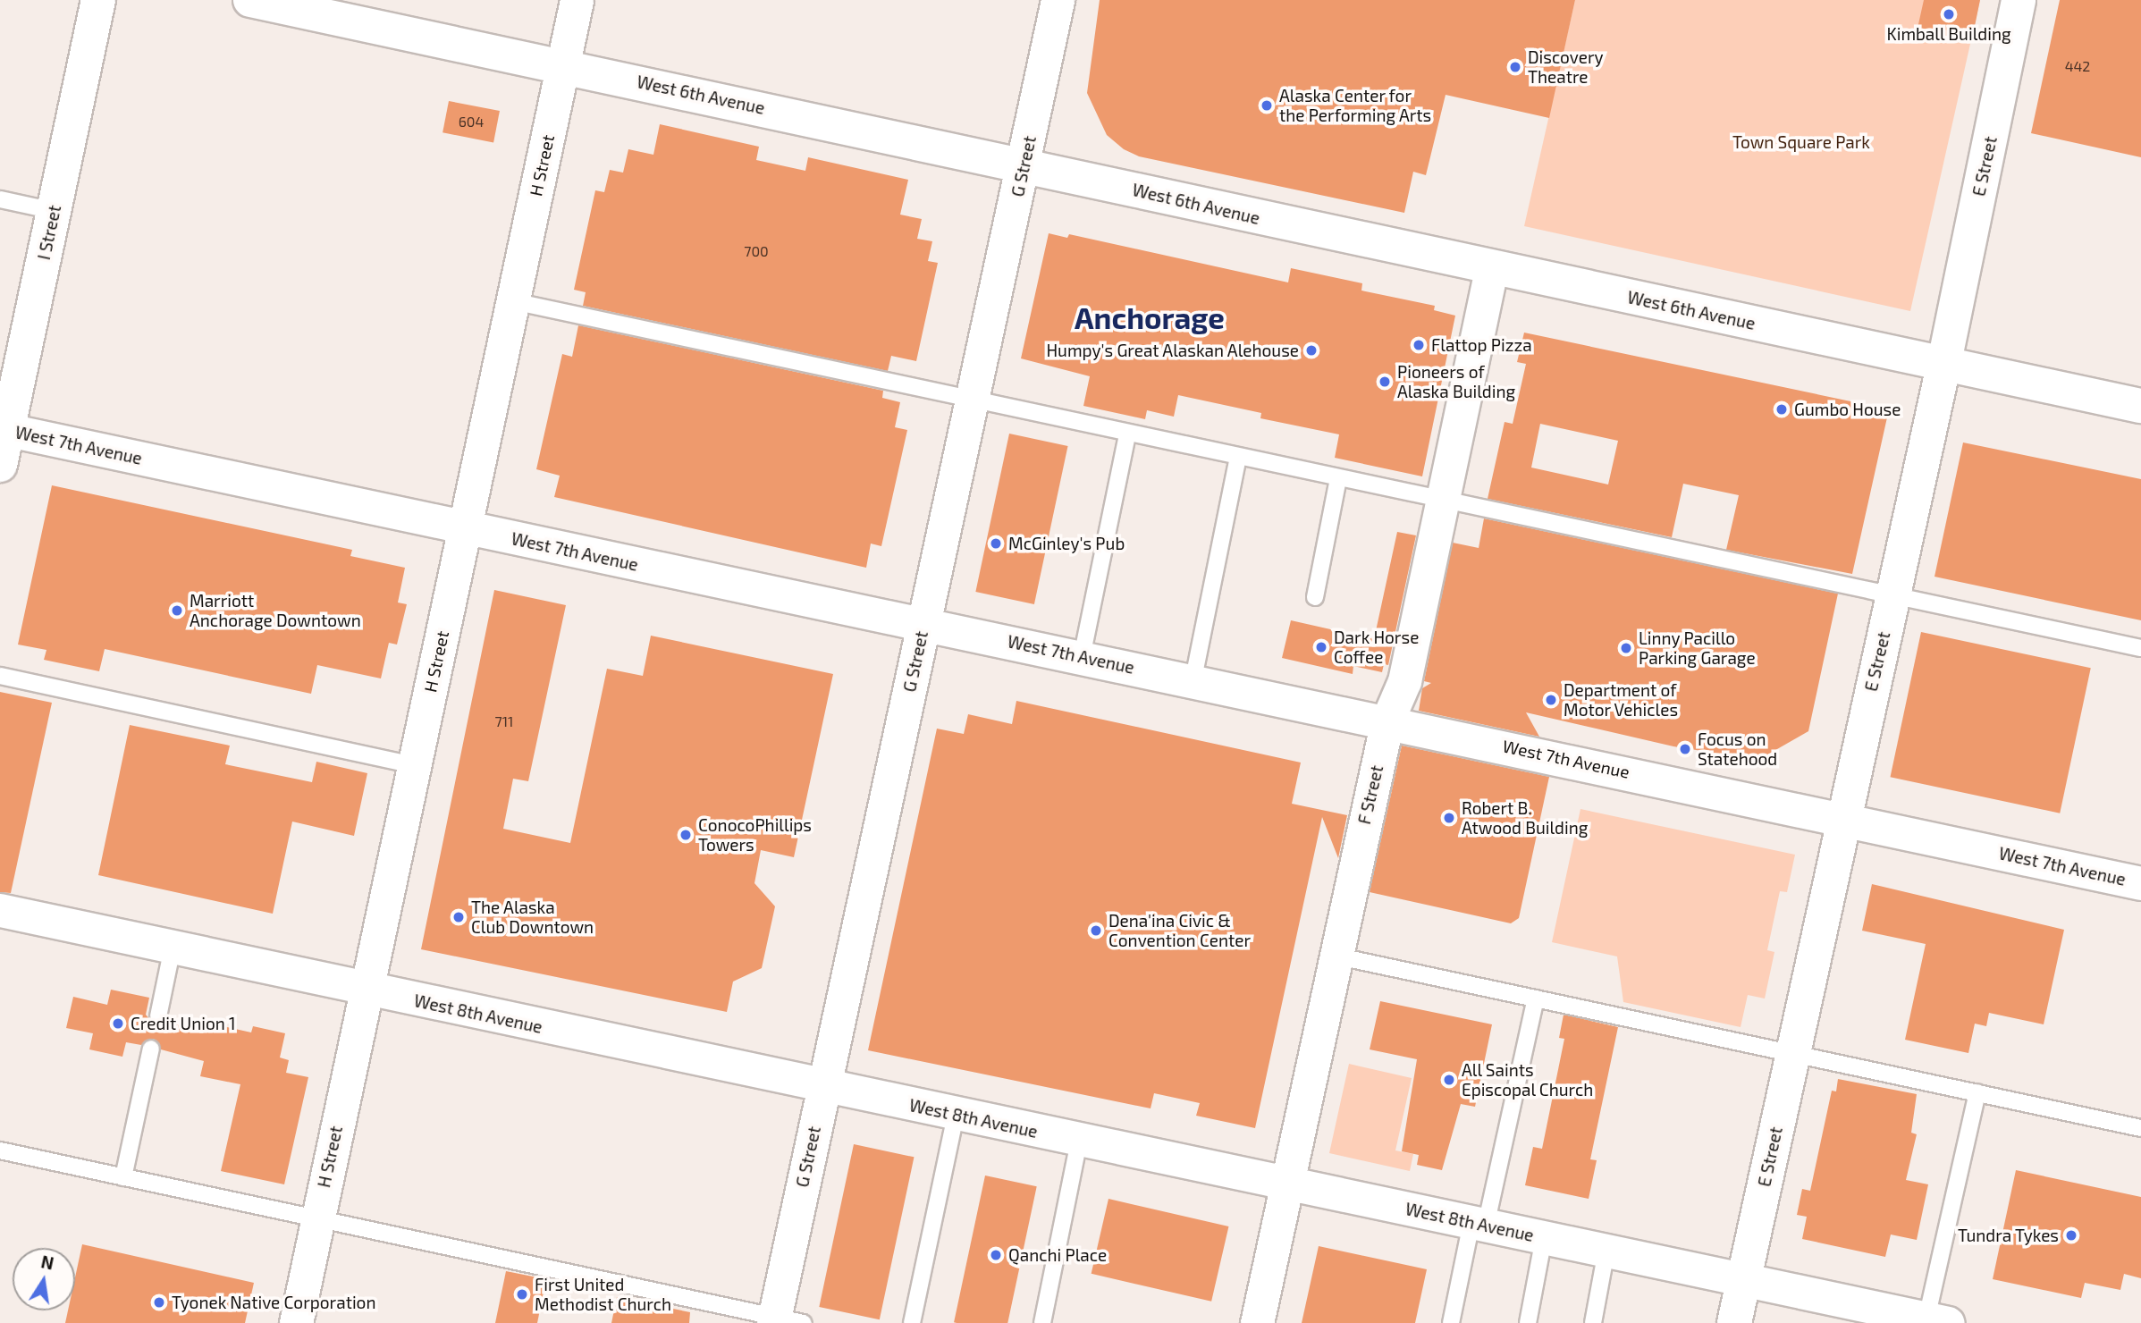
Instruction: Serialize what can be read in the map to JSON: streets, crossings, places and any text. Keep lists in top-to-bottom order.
{
  "streets": {
    "main road": ["West 6th Avenue", "E Street", "I Street"],
    "street": [
      "H Street",
      "G Street",
      "West 7th Avenue",
      "F Street",
      "West 8th Avenue"
    ]
  },
  "crossings": [
    ["West 6th Avenue", "H Street"],
    ["West 6th Avenue", "G Street"],
    ["West 6th Avenue", "E Street"],
    ["West 6th Avenue", "F Street"],
    ["H Street", "West 7th Avenue"],
    ["H Street", "West 8th Avenue"],
    ["G Street", "West 7th Avenue"],
    ["G Street", "West 8th Avenue"],
    ["E Street", "West 7th Avenue"],
    ["E Street", "West 8th Avenue"],
    ["I Street", "West 7th Avenue"],
    ["West 7th Avenue", "F Street"],
    ["F Street", "West 8th Avenue"]
  ],
  "districts": ["Anchorage"],
  "parks": ["Town Square Park"],
  "places": [
    "Kimball Building",
    "Discovery Theatre",
    "Alaska Center for the Performing Arts",
    "Flattop Pizza",
    "Humpy's Great Alaskan Alehouse",
    "Pioneers of Alaska Building",
    "Gumbo House",
    "McGinley's Pub",
    "Marriott Anchorage Downtown",
    "Dark Horse Coffee",
    "Linny Pacillo Parking Garage",
    "Department of Motor Vehicles",
    "Focus on Statehood",
    "Robert B. Atwood Building",
    "ConocoPhillips Towers",
    "The Alaska Club Downtown",
    "Dena'ina Civic & Convention Center",
    "Credit Union 1",
    "All Saints Episcopal Church",
    "Tundra Tykes",
    "Qanchi Place",
    "First United Methodist Church",
    "Tyonek Native Corporation"
  ],
  "house_numbers": [
    "442",
    "604",
    "700",
    "711"
  ],
  "north": "top"
}
